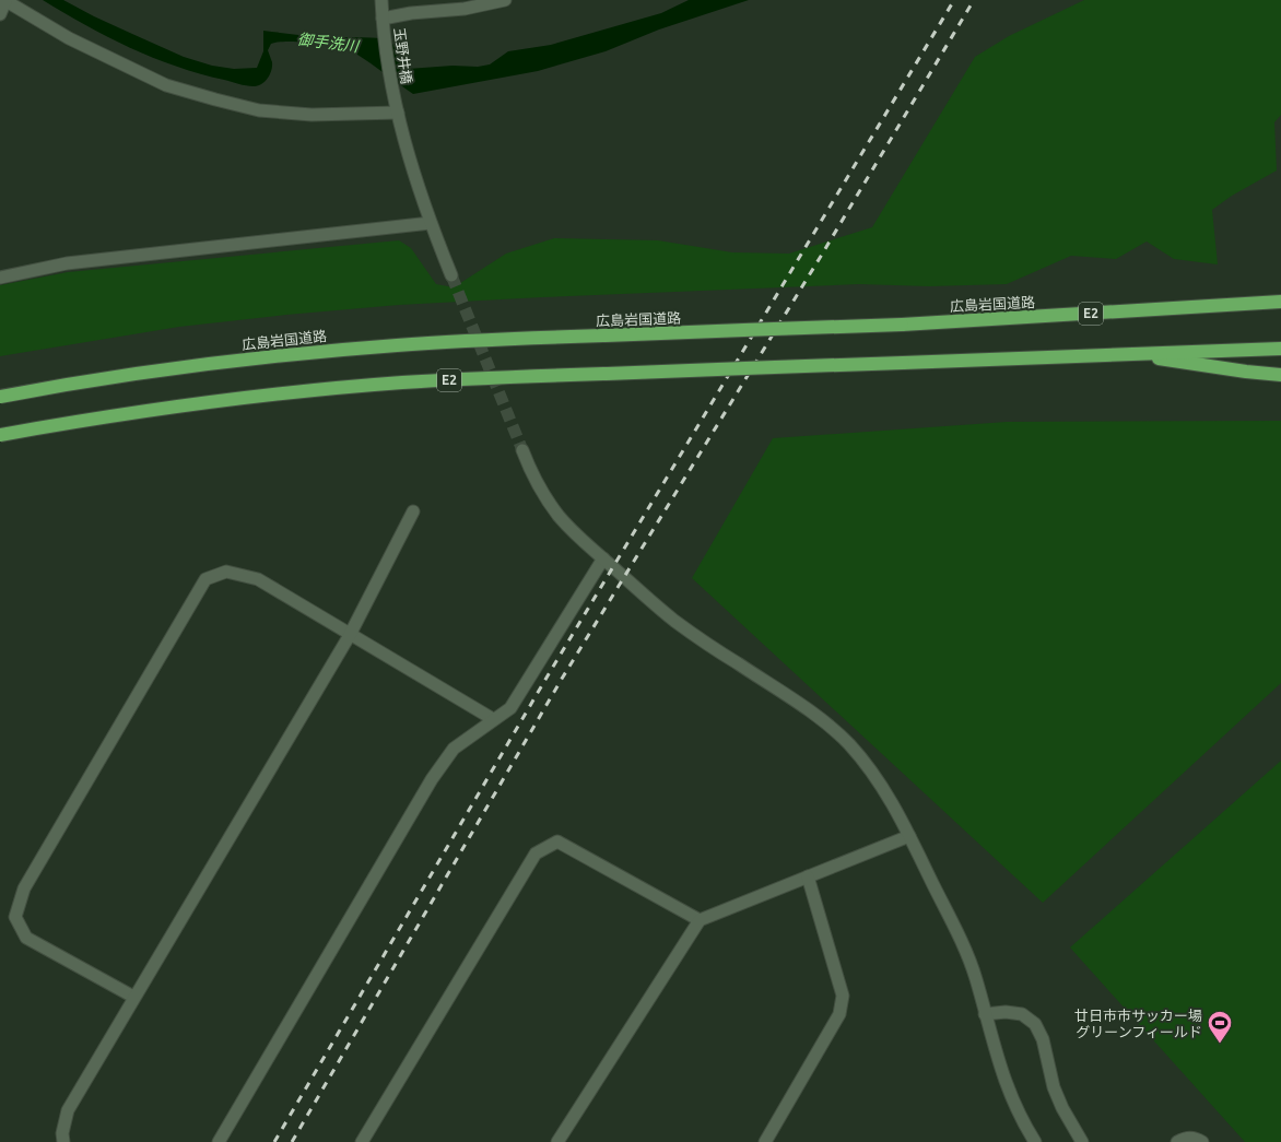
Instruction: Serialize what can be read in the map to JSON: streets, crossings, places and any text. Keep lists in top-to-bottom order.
{
  "streets": {
    "highway": ["広島岩国道路", "E2"],
    "street": ["玉野井橋"]
  },
  "water": ["御手洗川"],
  "places": {
    "sports": ["廿日市市サッカー場 グリーンフィールド"]
  }
}
